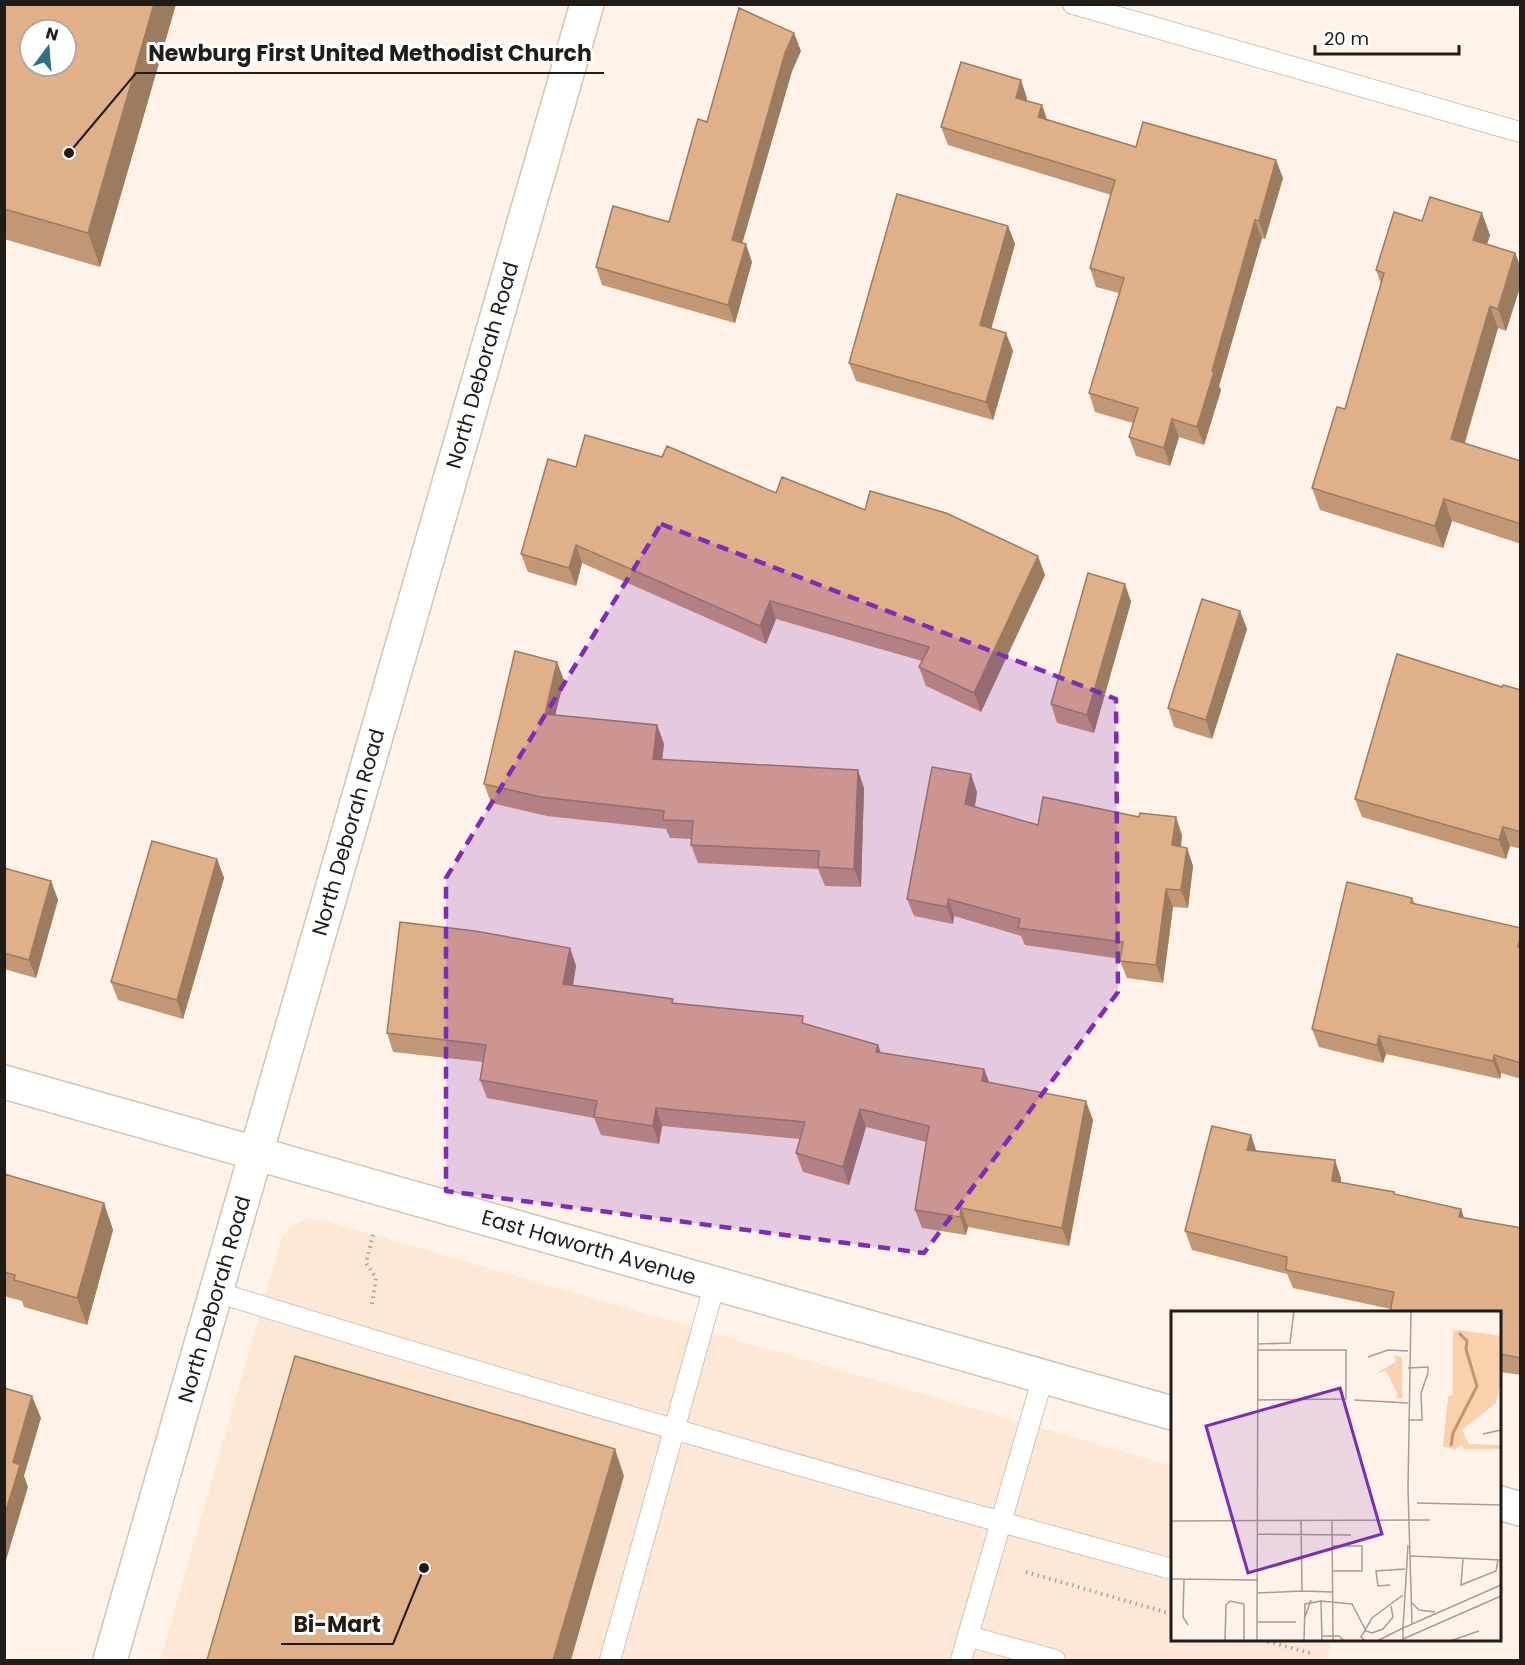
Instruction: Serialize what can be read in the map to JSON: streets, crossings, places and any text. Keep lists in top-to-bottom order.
{
  "streets": {
    "street": ["North Deborah Road", "East Haworth Avenue"]
  },
  "crossings": [
    ["North Deborah Road", "East Haworth Avenue"]
  ],
  "places": ["Newburg First United Methodist Church", "Bi-Mart"],
  "scale_bar": "20 m",
  "north": "top"
}
